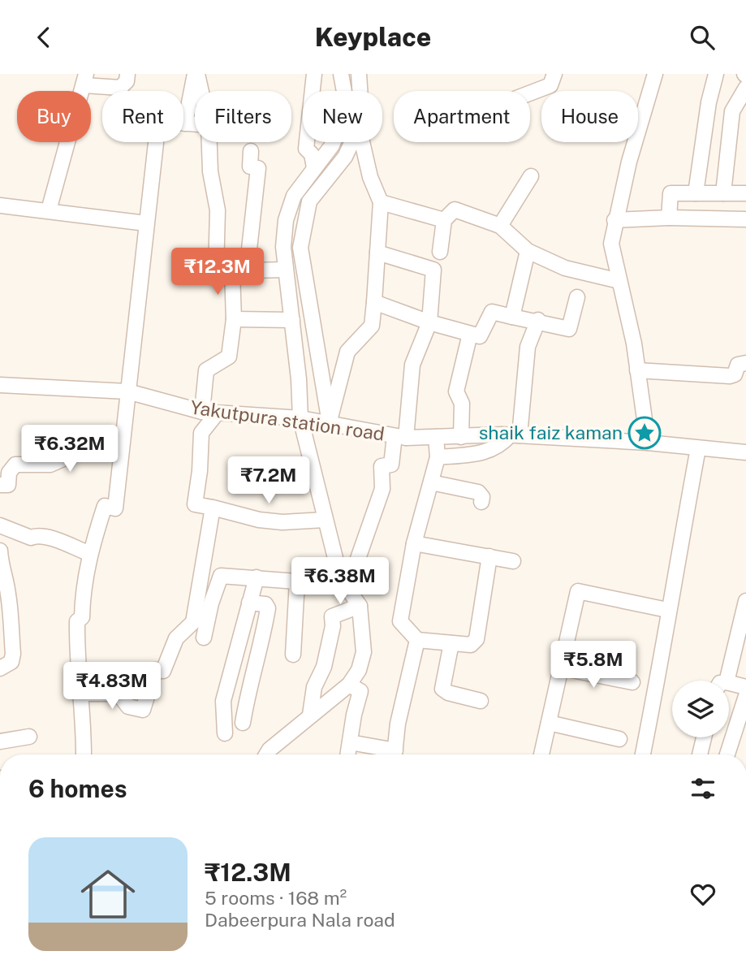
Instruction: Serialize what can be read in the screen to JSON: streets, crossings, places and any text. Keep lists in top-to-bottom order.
{
  "streets": {
    "street": ["Yakutpura station road"]
  },
  "places": {
    "place": ["shaik faiz kaman"]
  },
  "page": {
    "header": "Keyplace",
    "chip": [
      "Buy",
      "Rent",
      "Filters",
      "New",
      "Apartment",
      "House"
    ],
    "price": [
      "₹12.3M",
      "₹6.32M",
      "₹7.2M",
      "₹6.38M",
      "₹5.8M",
      "₹4.83M"
    ],
    "heading": "6 homes",
    "list": [
      {
        "name": "₹12.3M",
        "note": "5 rooms · 168 m² · Dabeerpura Nala road"
      }
    ]
  }
}
